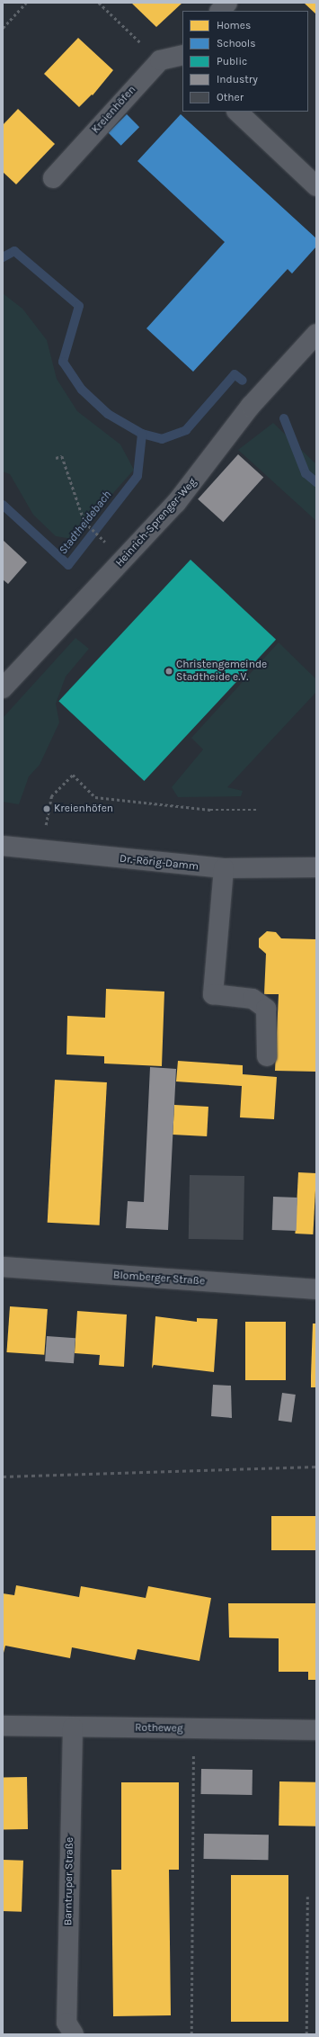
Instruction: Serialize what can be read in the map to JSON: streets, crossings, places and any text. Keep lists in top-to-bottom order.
{
  "streets": {
    "street": [
      "Kreienhöfen",
      "Heinrich-Sprenger-Weg",
      "Dr.-Rörig-Damm",
      "Blomberger Straße",
      "Rotheweg",
      "Barntruper Straße"
    ]
  },
  "crossings": [
    ["Rotheweg", "Barntruper Straße"]
  ],
  "water": ["Stadtheidebach"],
  "places": ["Christengemeinde Stadtheide e.V.", "Kreienhöfen"],
  "legend": [
    "Homes",
    "Schools",
    "Public",
    "Industry",
    "Other"
  ]
}
